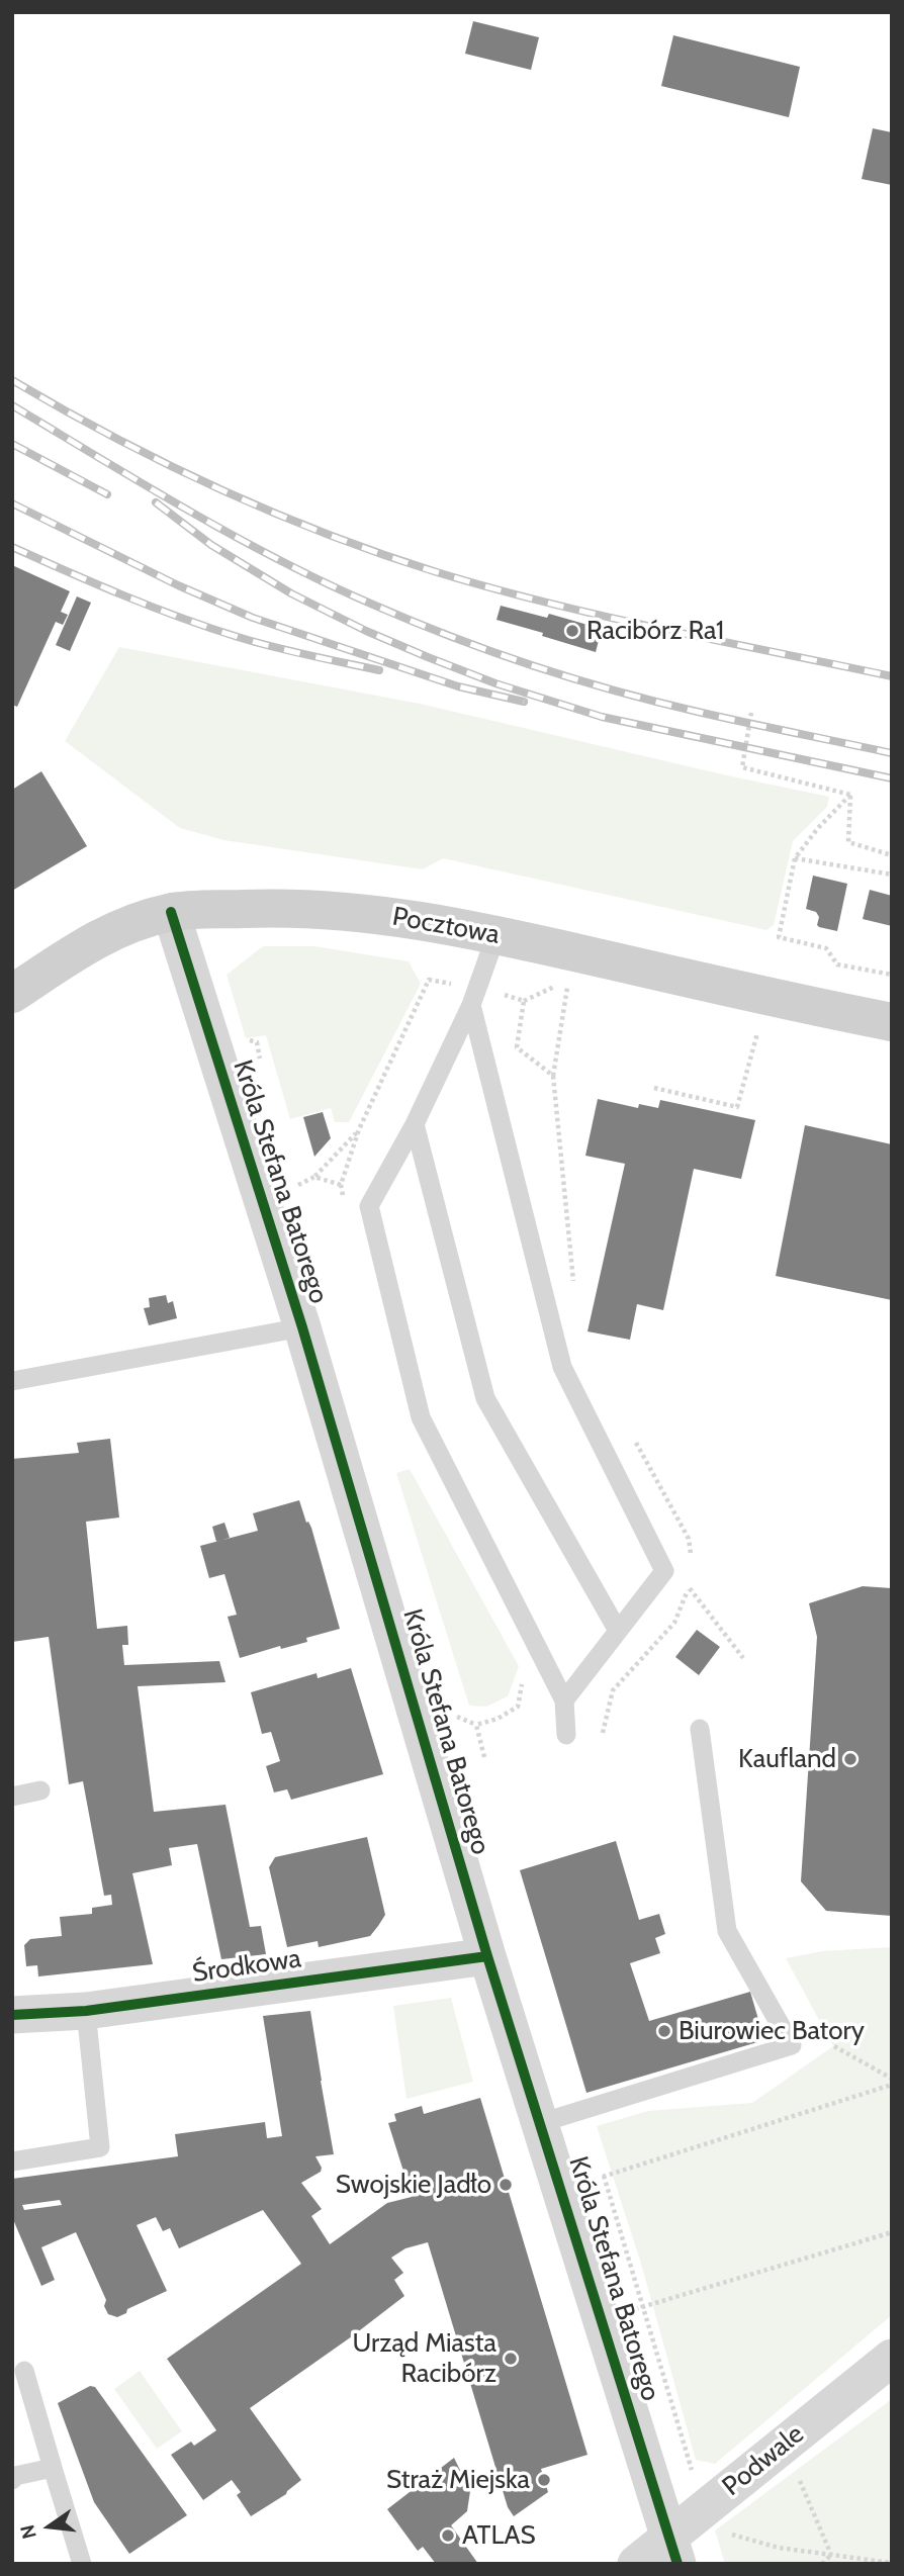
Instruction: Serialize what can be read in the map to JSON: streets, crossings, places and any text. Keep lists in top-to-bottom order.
{
  "streets": {
    "main road": ["Pocztowa"],
    "street": ["Króla Stefana Batorego", "Środkowa", "Podwale"]
  },
  "crossings": [
    ["Pocztowa", "Króla Stefana Batorego"],
    ["Króla Stefana Batorego", "Środkowa"],
    ["Króla Stefana Batorego", "Podwale"]
  ],
  "places": [
    "Racibórz Ra1",
    "Kaufland",
    "Biurowiec Batory",
    "Swojskie Jadło",
    "Urząd Miasta Racibórz",
    "Straż Miejska",
    "ATLAS"
  ],
  "north": "left"
}
